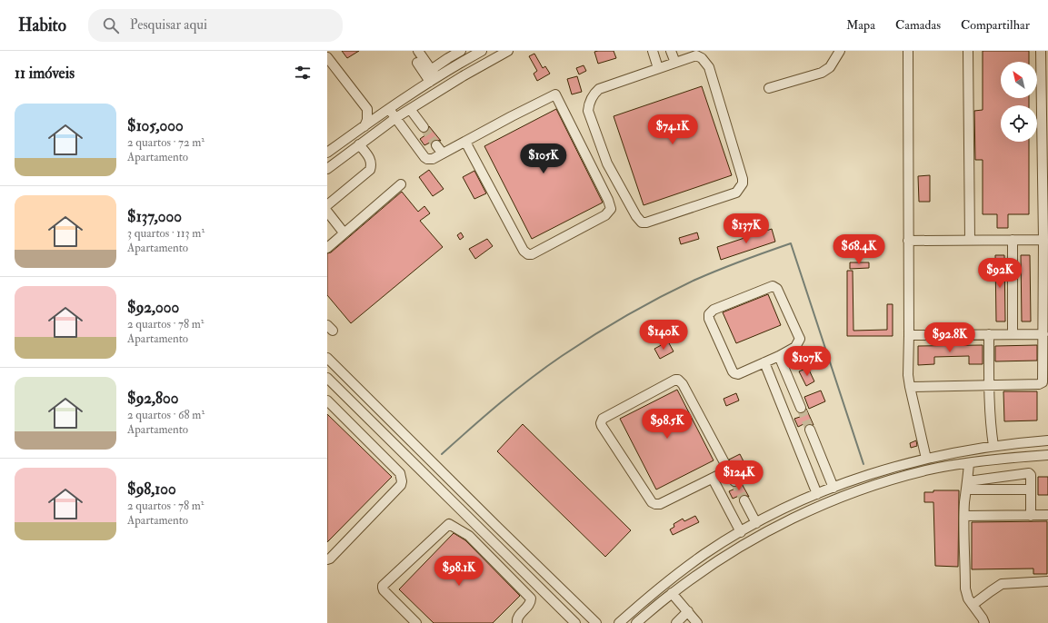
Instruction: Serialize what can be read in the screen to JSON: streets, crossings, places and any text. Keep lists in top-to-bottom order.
{
  "north": "top left",
  "page": {
    "header": "Habito",
    "search": "Pesquisar aqui",
    "nav": ["Mapa", "Camadas", "Compartilhar"],
    "heading": "11 imóveis",
    "list": [
      {
        "name": "$105,000",
        "note": "2 quartos · 72 m² · Apartamento"
      },
      {
        "name": "$137,000",
        "note": "3 quartos · 113 m² · Apartamento"
      },
      {
        "name": "$92,000",
        "note": "2 quartos · 78 m² · Apartamento"
      },
      {
        "name": "$92,800",
        "note": "2 quartos · 68 m² · Apartamento"
      },
      {
        "name": "$98,100",
        "note": "2 quartos · 78 m² · Apartamento"
      }
    ],
    "price": [
      "$74.1K",
      "$105K",
      "$137K",
      "$68.4K",
      "$92K",
      "$140K",
      "$92.8K",
      "$107K",
      "$98.5K",
      "$124K",
      "$98.1K"
    ]
  }
}
